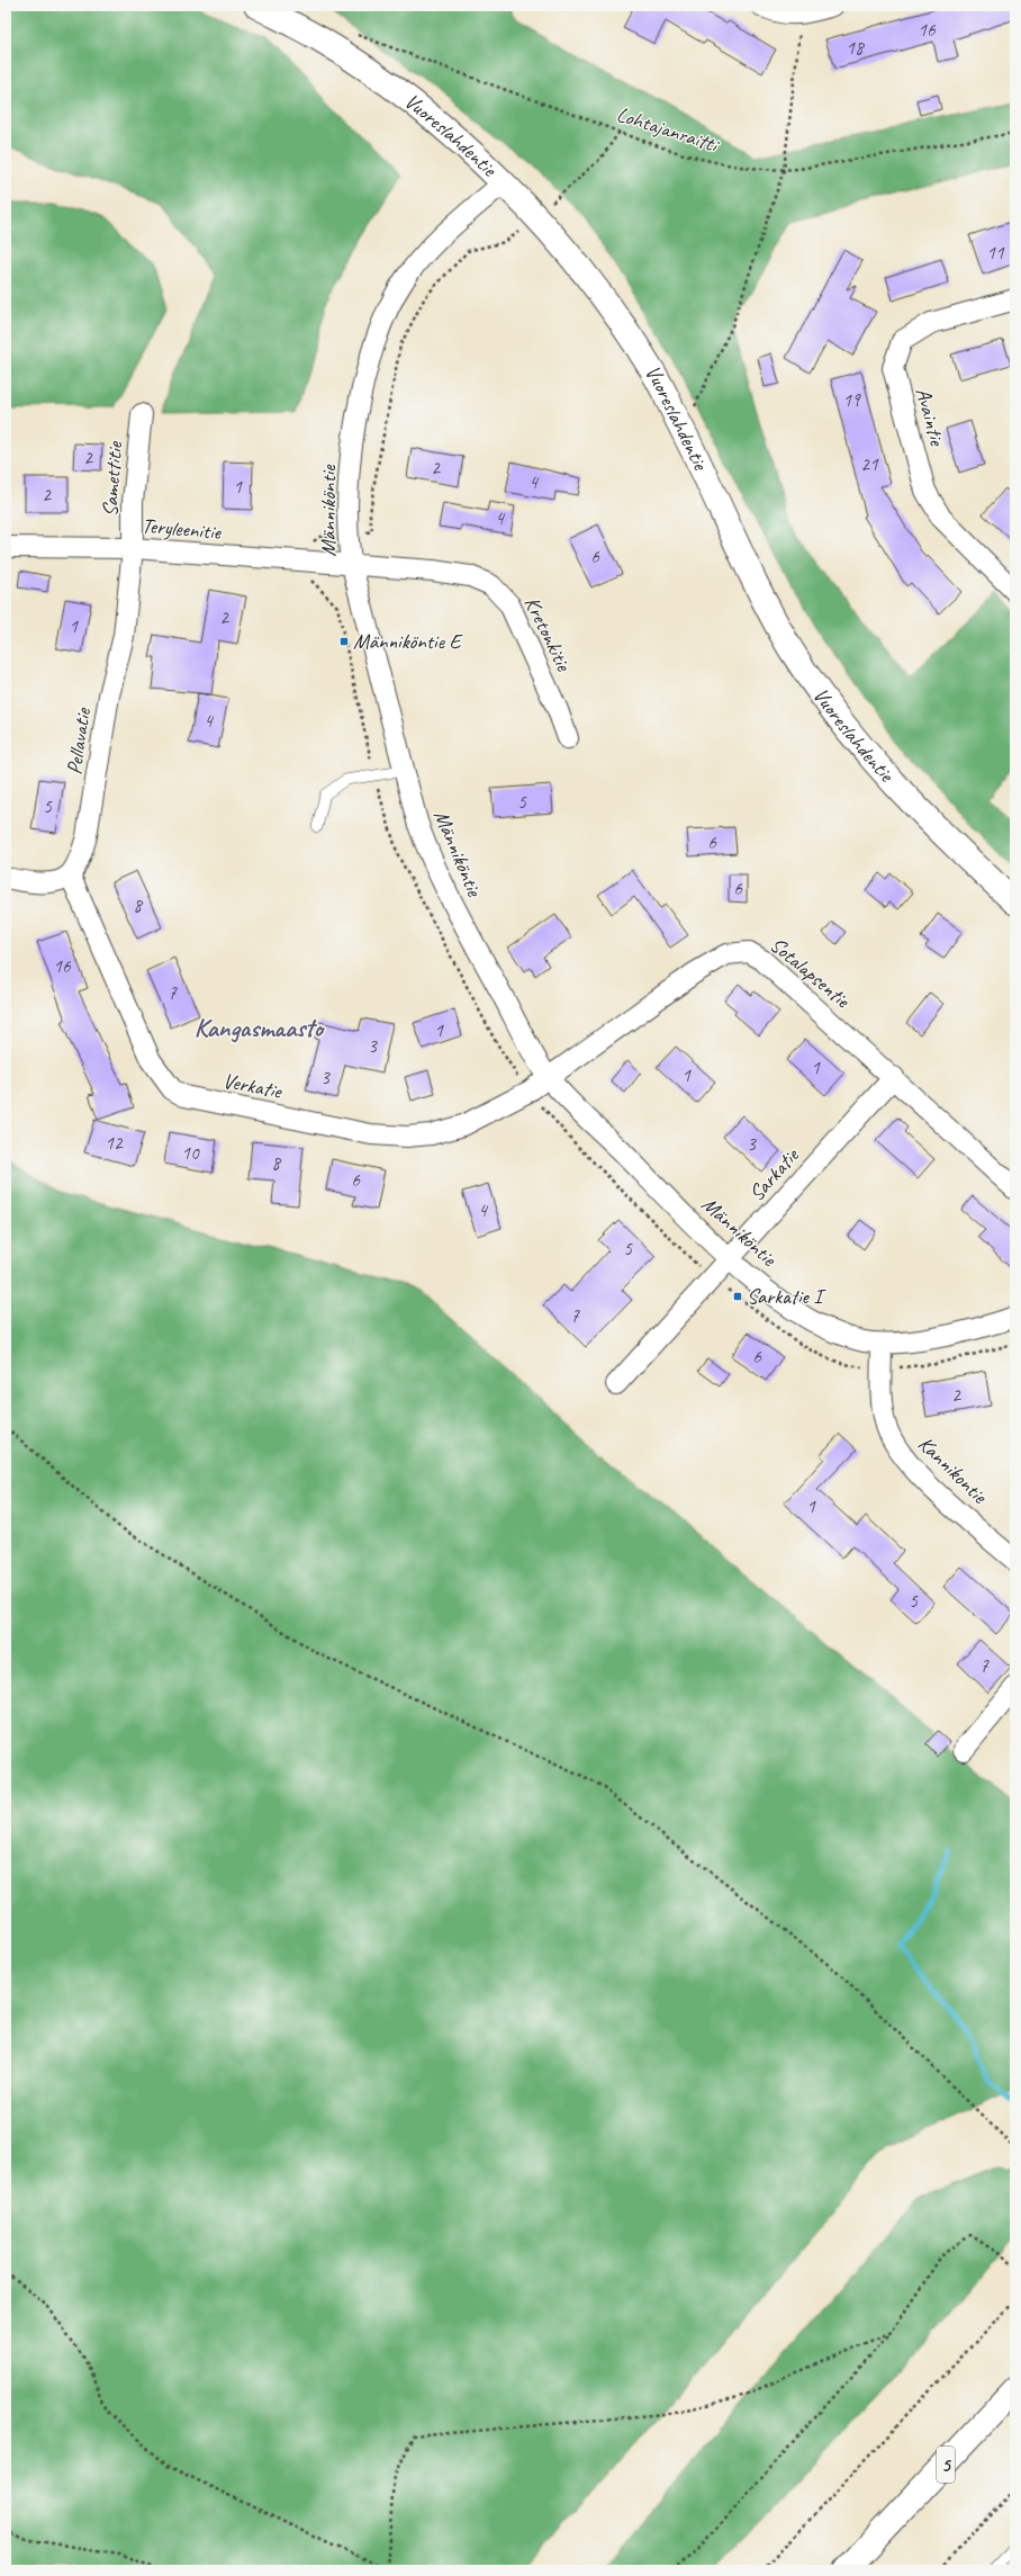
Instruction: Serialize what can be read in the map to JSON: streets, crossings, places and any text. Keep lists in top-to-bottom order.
{
  "streets": {
    "main road": ["Vuoreslahdentie", "5"],
    "street": [
      "Avaintie",
      "Samettitie",
      "Männiköntie",
      "Teryleenitie",
      "Kretonkitie",
      "Pellavatie",
      "Sotalapsentie",
      "Verkatie",
      "Sarkatie",
      "Kannikontie"
    ],
    "path": ["Lohtajanraitti"]
  },
  "crossings": [
    ["Vuoreslahdentie", "Männiköntie"],
    ["Samettitie", "Teryleenitie"],
    ["Samettitie", "Pellavatie"],
    ["Männiköntie", "Teryleenitie"],
    ["Männiköntie", "Kretonkitie"],
    ["Männiköntie", "Sotalapsentie"],
    ["Männiköntie", "Verkatie"],
    ["Männiköntie", "Sarkatie"],
    ["Männiköntie", "Kannikontie"],
    ["Teryleenitie", "Kretonkitie"],
    ["Teryleenitie", "Pellavatie"],
    ["Pellavatie", "Verkatie"],
    ["Sotalapsentie", "Verkatie"],
    ["Sotalapsentie", "Sarkatie"]
  ],
  "districts": ["Kangasmaasto"],
  "places": {
    "transit": ["Männiköntie E", "Sarkatie I"]
  },
  "house_numbers": [
    "16",
    "18",
    "11",
    "19",
    "2",
    "21",
    "2",
    "4",
    "1",
    "2",
    "4",
    "6",
    "2",
    "1",
    "4",
    "5",
    "5",
    "6",
    "6",
    "8",
    "16",
    "7",
    "1",
    "3",
    "1",
    "1",
    "3",
    "12",
    "3",
    "10",
    "8",
    "6",
    "4",
    "5",
    "7",
    "6",
    "2",
    "1",
    "5",
    "7"
  ]
}
